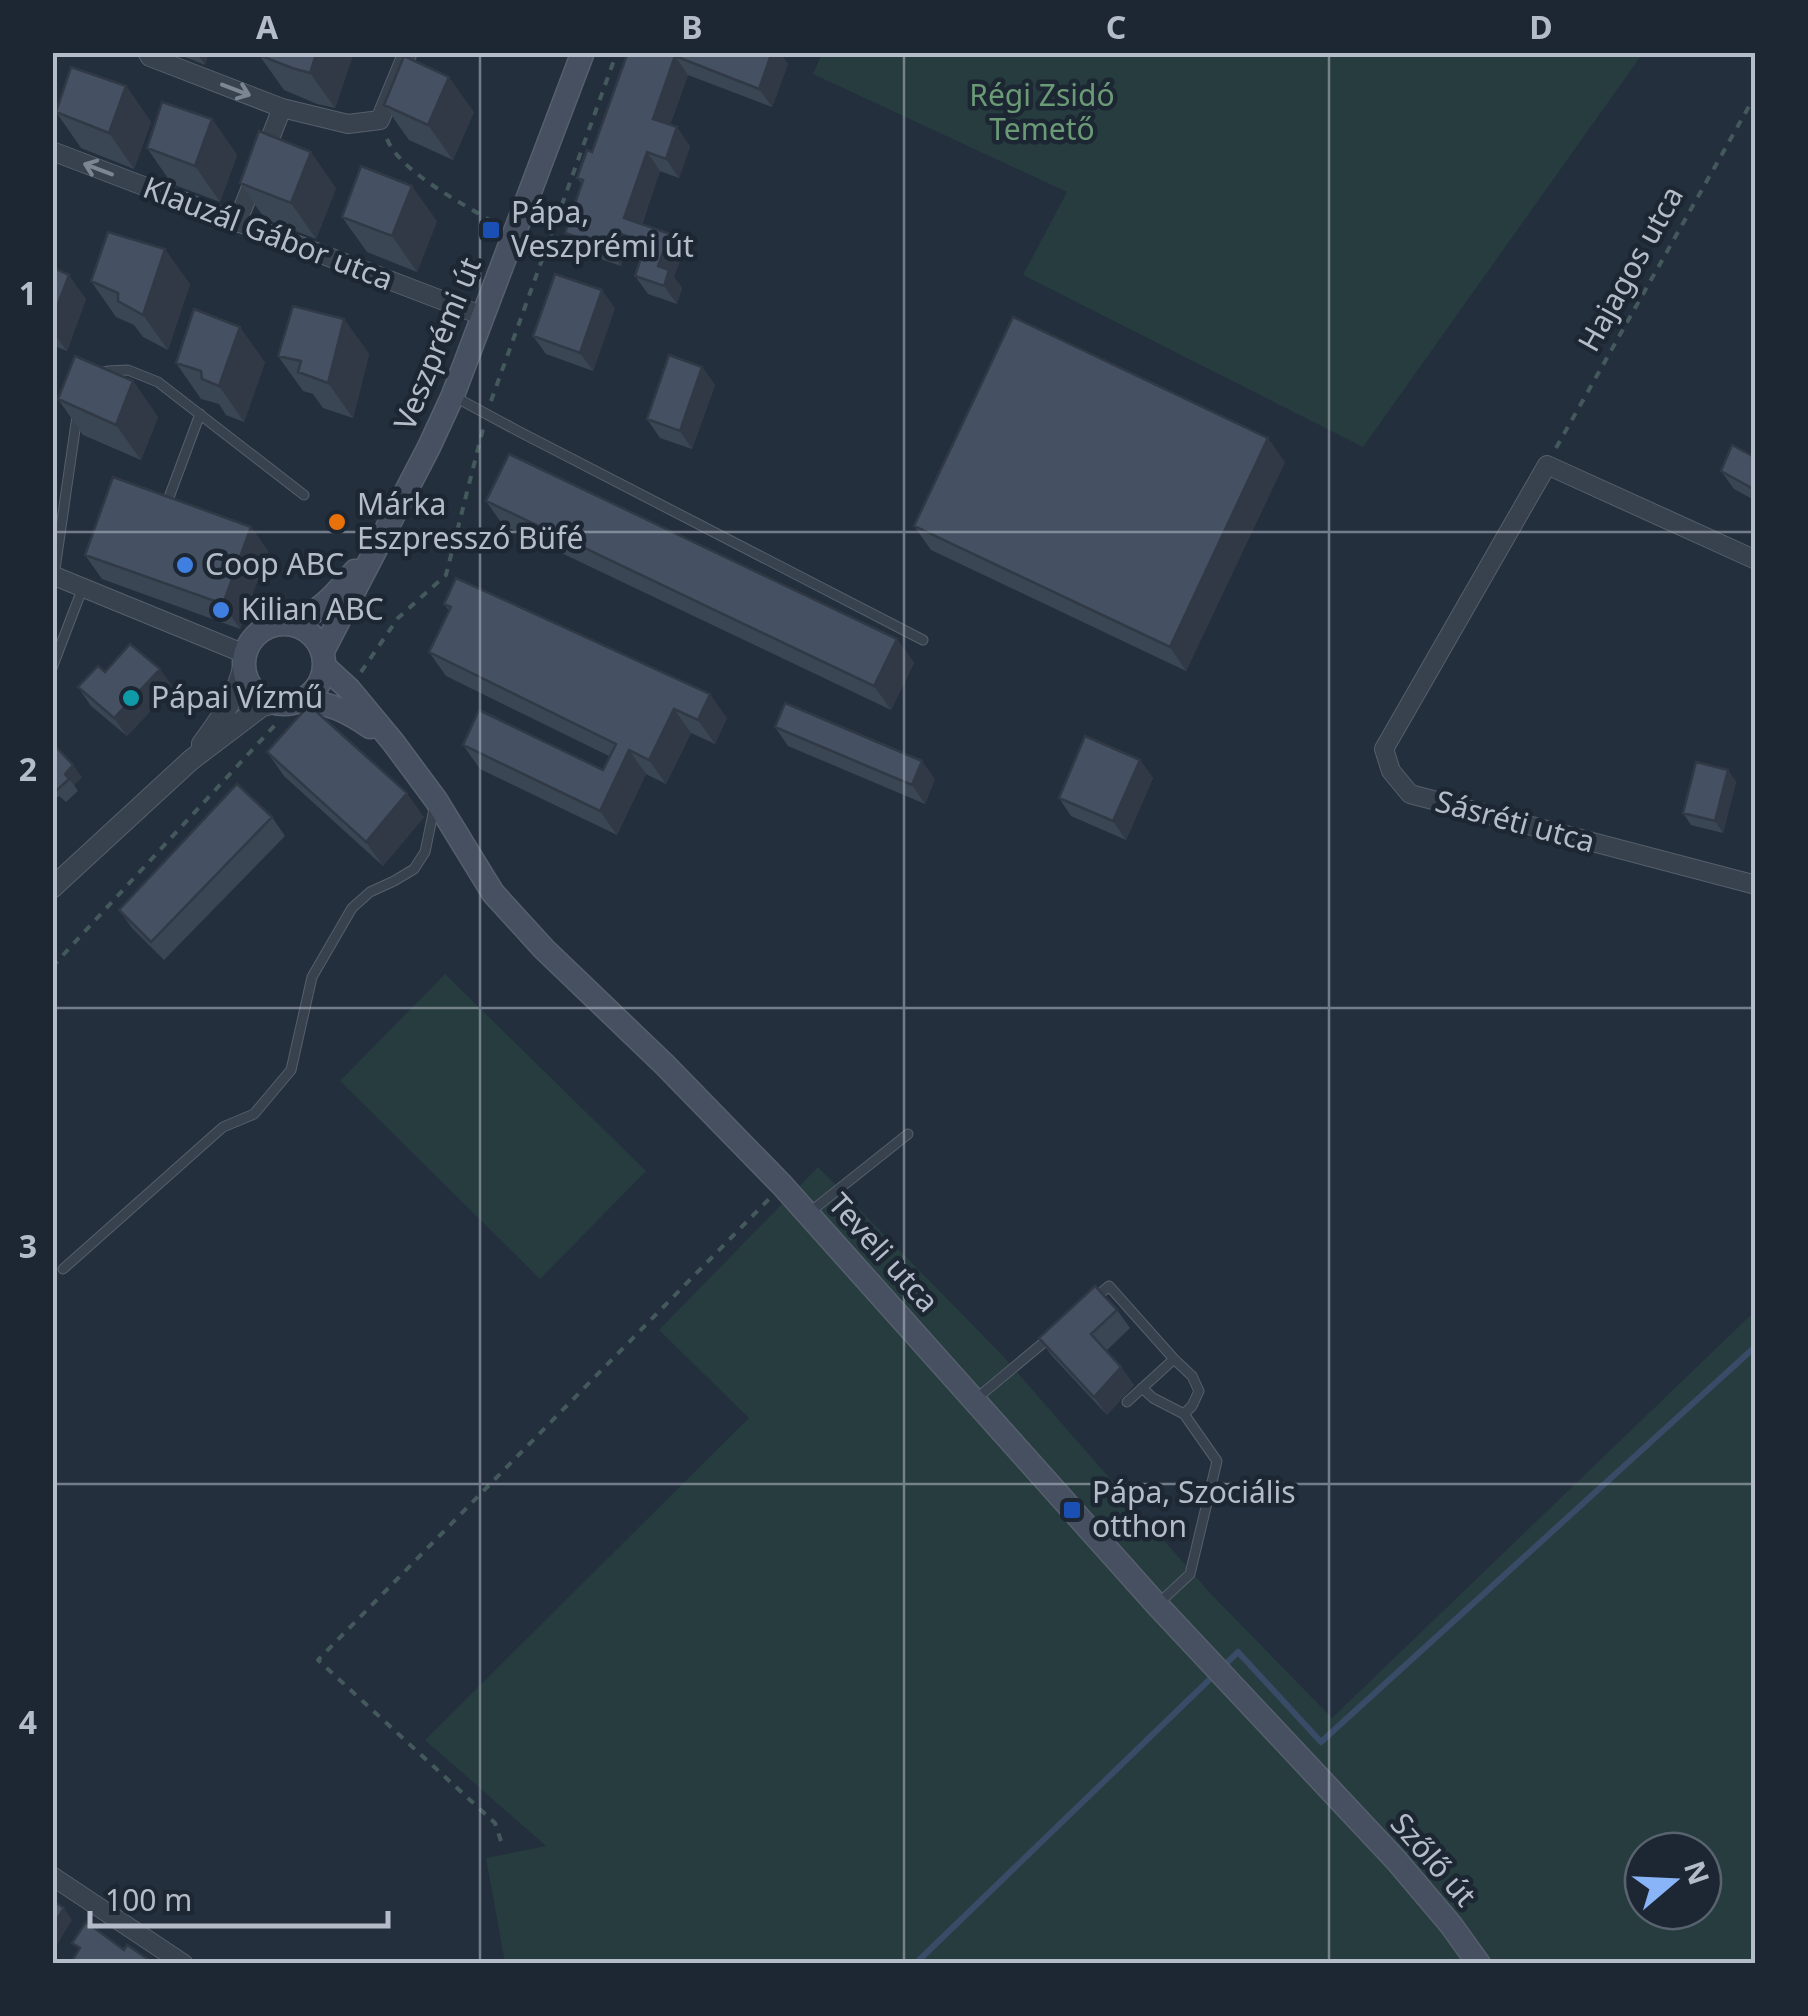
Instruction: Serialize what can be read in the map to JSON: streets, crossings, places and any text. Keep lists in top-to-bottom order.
{
  "streets": {
    "main road": ["Veszprémi út", "Teveli utca", "Szőlő út"],
    "street": ["Klauzál Gábor utca", "Sásréti utca"],
    "path": ["Hajagos utca"]
  },
  "crossings": [
    ["Klauzál Gábor utca", "Veszprémi út"],
    ["Hajagos utca", "Sásréti utca"],
    ["Veszprémi út", "Teveli utca"],
    ["Teveli utca", "Szőlő út"]
  ],
  "parks": ["Régi Zsidó Temető"],
  "places": {
    "transit": ["Pápa, Veszprémi út", "Pápa, Szociális otthon"],
    "other": [
      "Márka Eszpresszó Büfé",
      "Coop ABC",
      "Kilian ABC",
      "Pápai Vízmű"
    ]
  },
  "scale_bar": "100 m",
  "north": "right",
  "grid": {
    "columns": [
      "A",
      "B",
      "C",
      "D"
    ],
    "rows": [
      "1",
      "2",
      "3",
      "4"
    ]
  }
}
